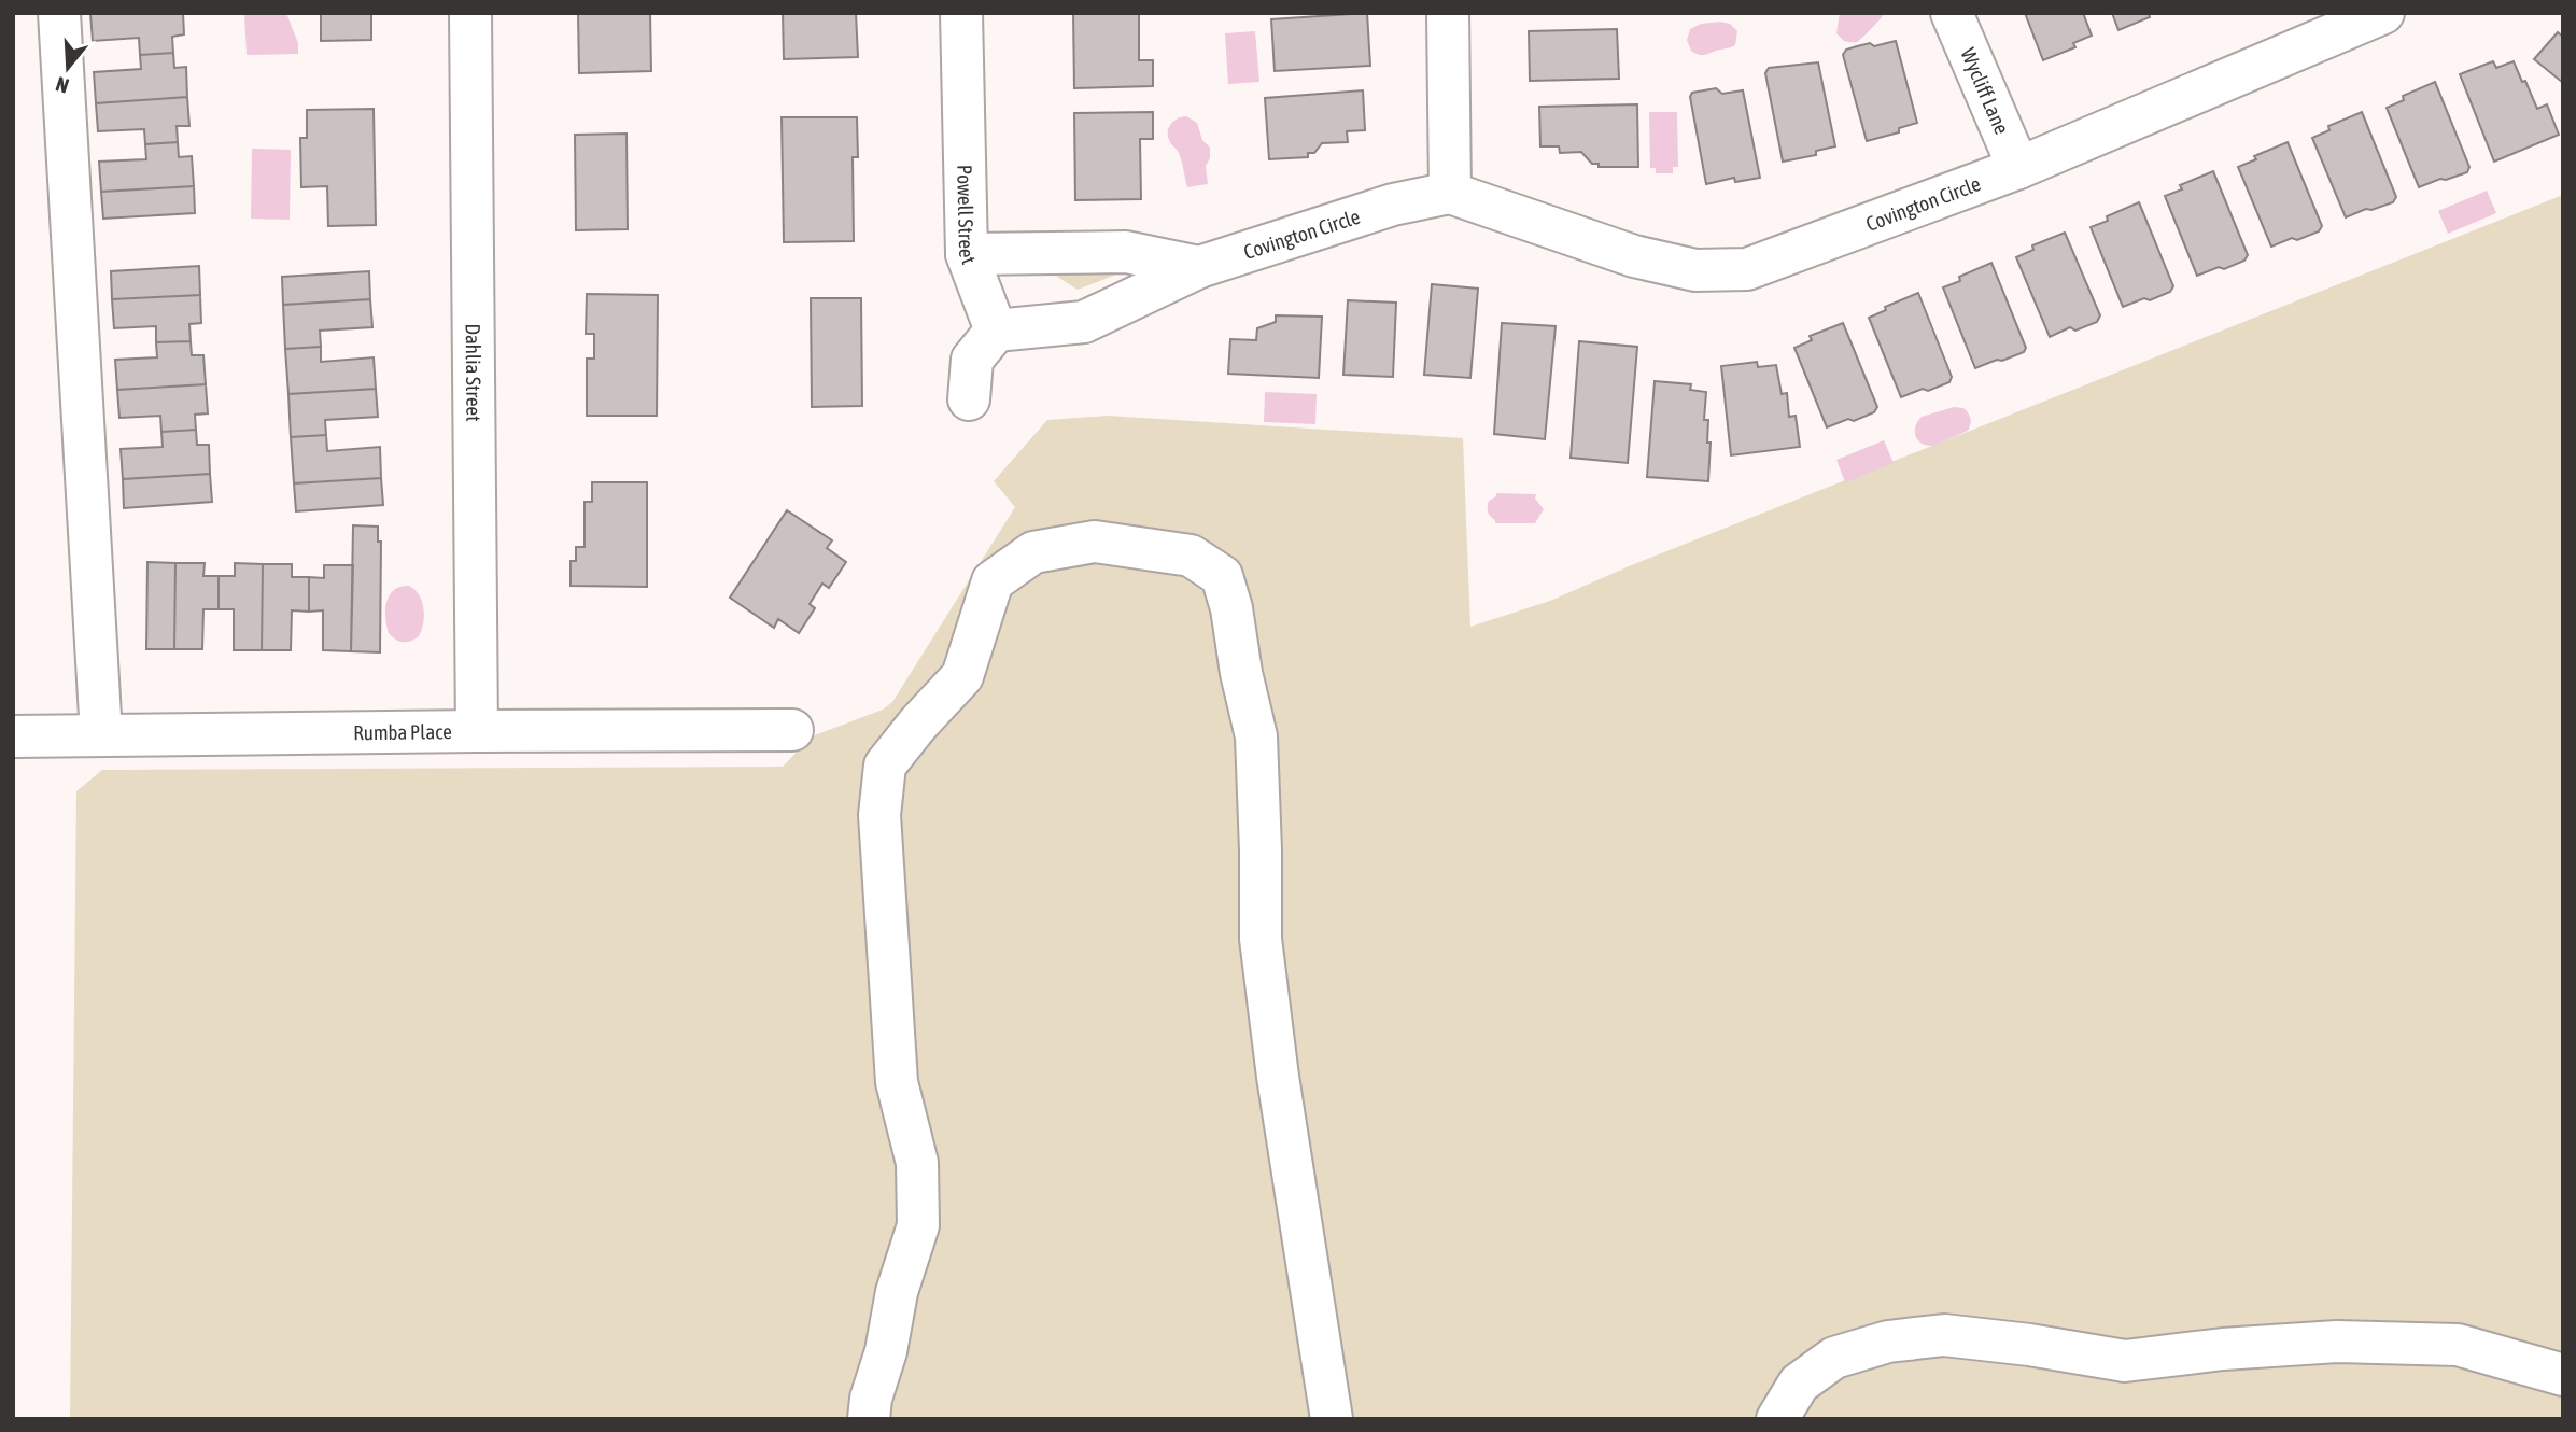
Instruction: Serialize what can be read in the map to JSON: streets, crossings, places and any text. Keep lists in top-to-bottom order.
{
  "streets": {
    "street": [
      "Wycliff Lane",
      "Covington Circle",
      "Powell Street",
      "Dahlia Street",
      "Rumba Place"
    ]
  },
  "crossings": [
    ["Wycliff Lane", "Covington Circle"],
    ["Covington Circle", "Powell Street"],
    ["Dahlia Street", "Rumba Place"]
  ],
  "north": "bottom"
}
